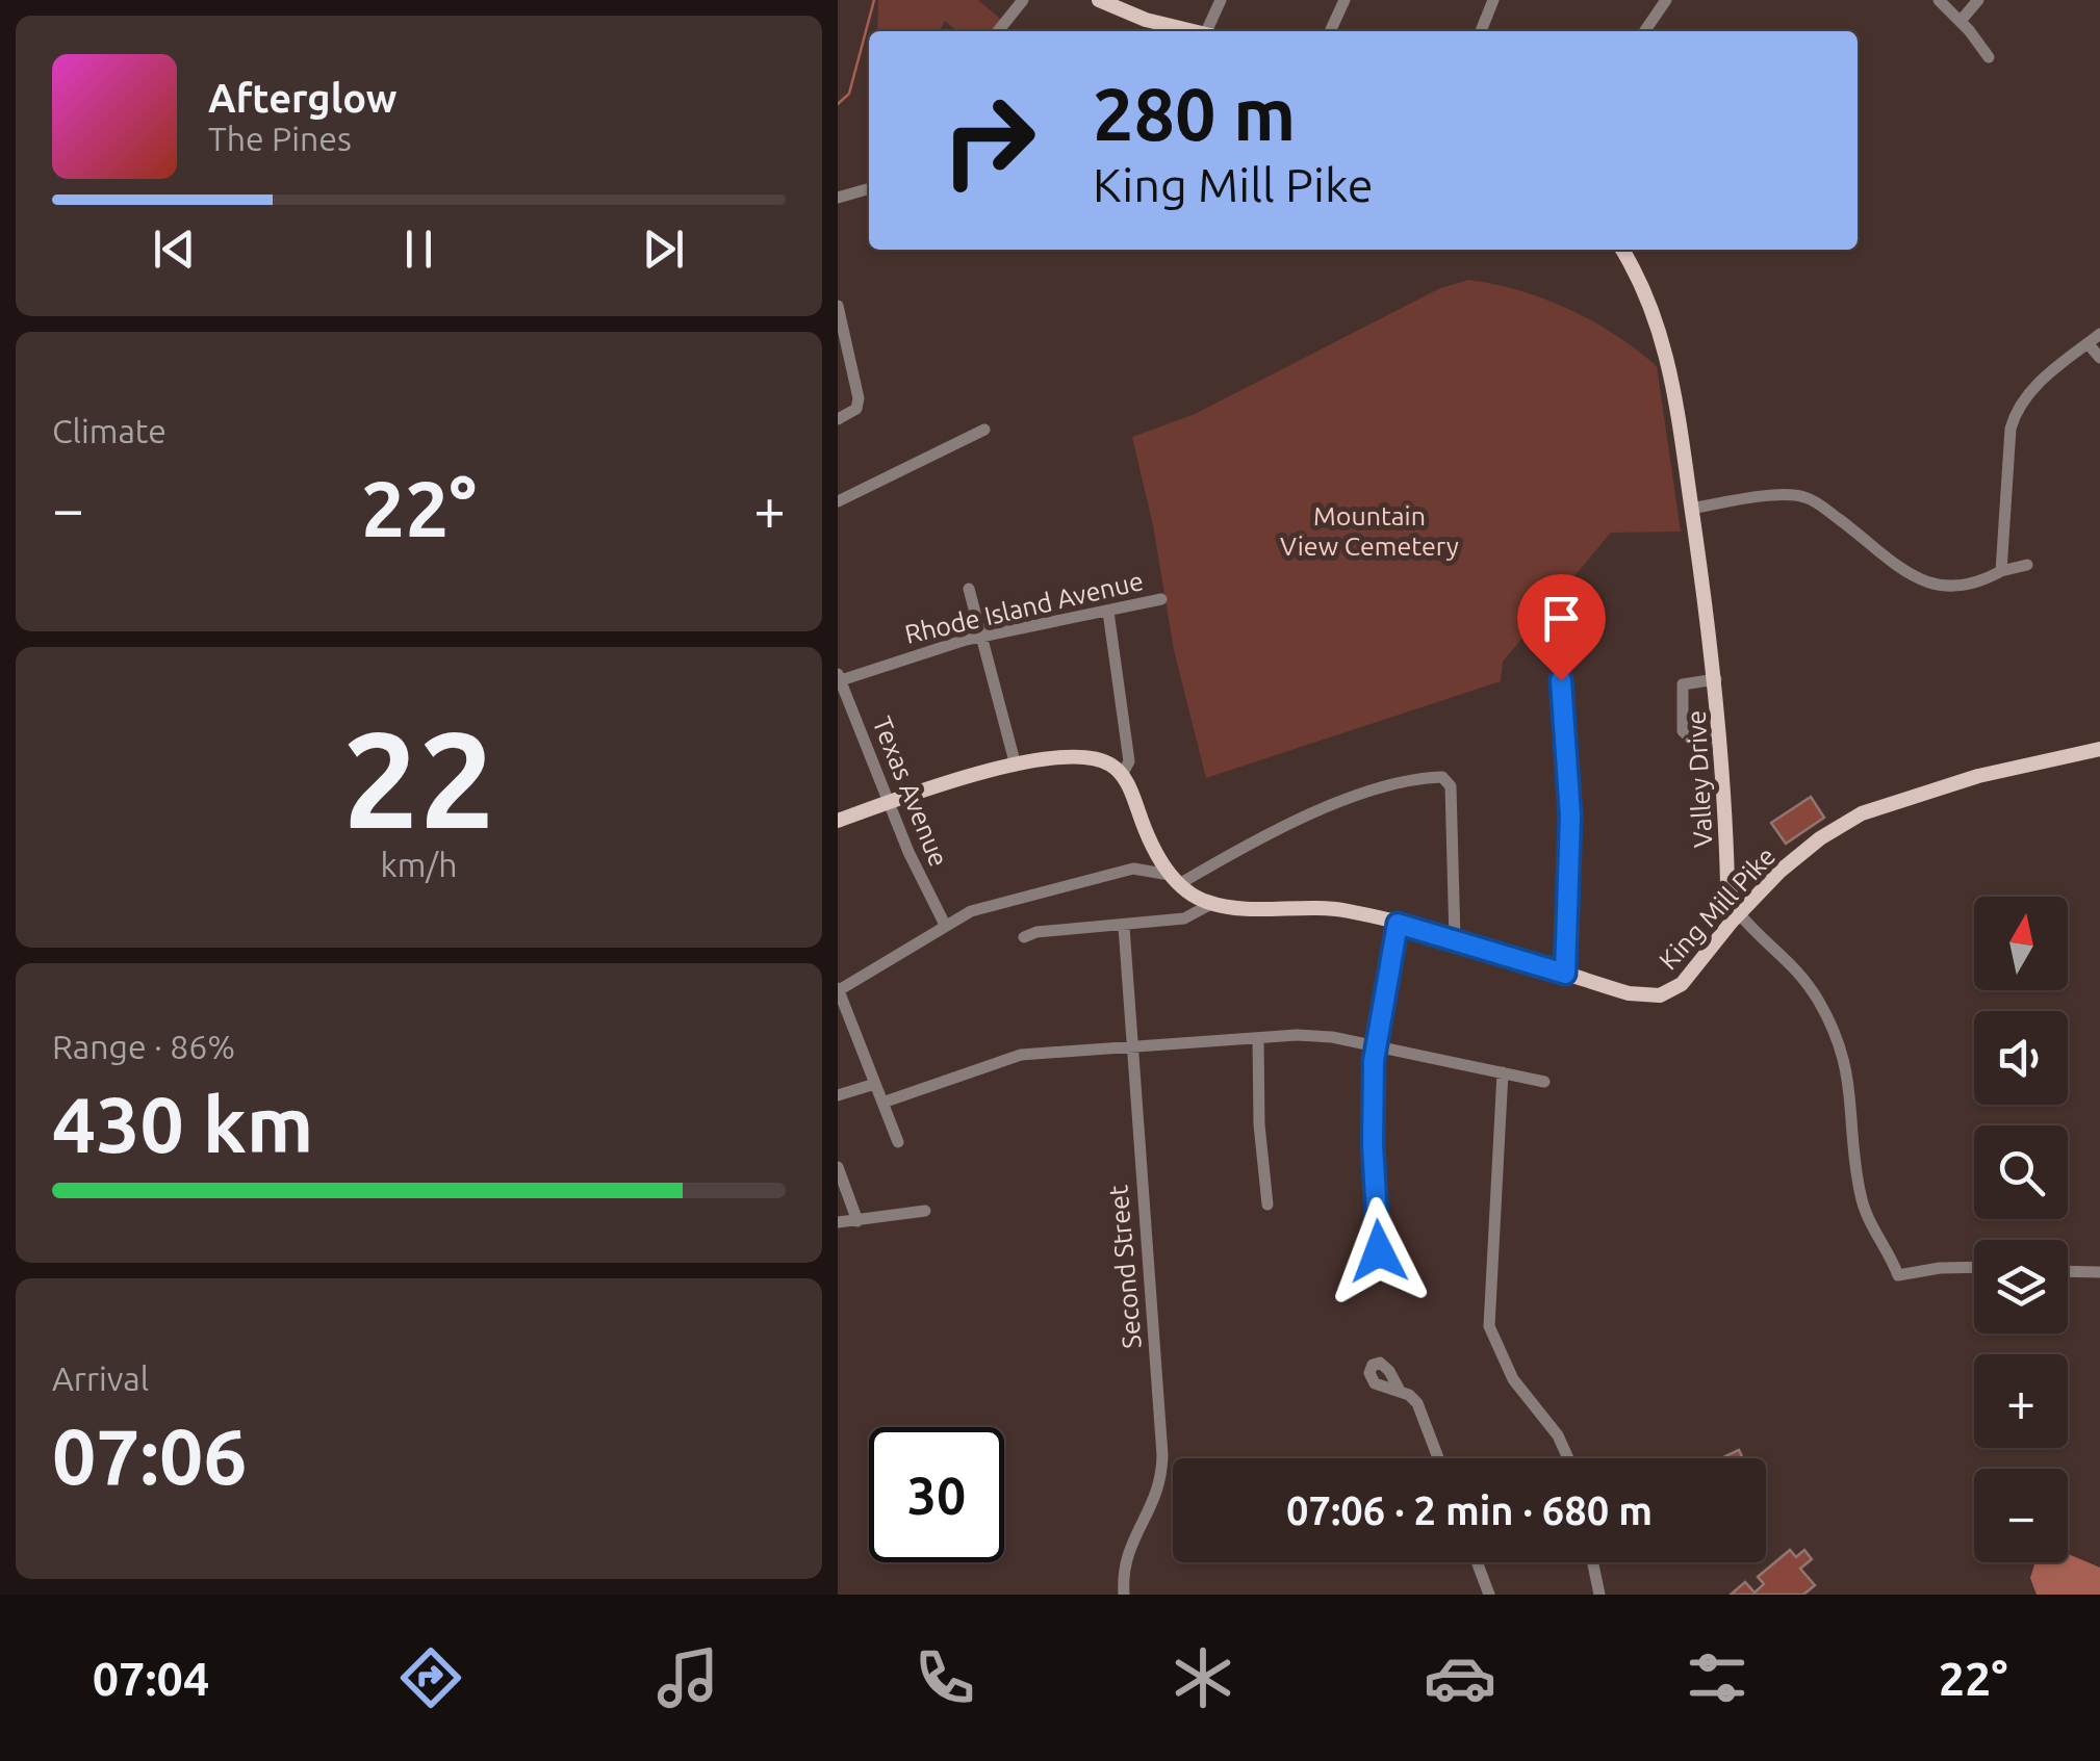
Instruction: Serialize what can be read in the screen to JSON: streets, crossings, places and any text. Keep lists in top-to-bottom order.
{
  "streets": {
    "main road": ["Valley Drive", "King Mill Pike"],
    "street": ["Rhode Island Avenue", "Texas Avenue", "Second Street"]
  },
  "crossings": [
    ["Rhode Island Avenue", "Texas Avenue"],
    ["Valley Drive", "King Mill Pike"]
  ],
  "parks": ["Mountain View Cemetery"],
  "north": "top",
  "page": {
    "turn": ["280 m", "King Mill Pike"],
    "song": ["Afterglow", "The Pines"],
    "tile": [
      "Climate",
      ["22", "km/h"],
      ["Range · 86%", "430 km"],
      ["Arrival", "07:06"]
    ],
    "heat": ["−", "22°", "+"],
    "map_buttons": ["+", "−"],
    "limit": "30",
    "trip": "07:06 · 2 min · 680 m",
    "tabs": ["07:04", "22°"]
  }
}
